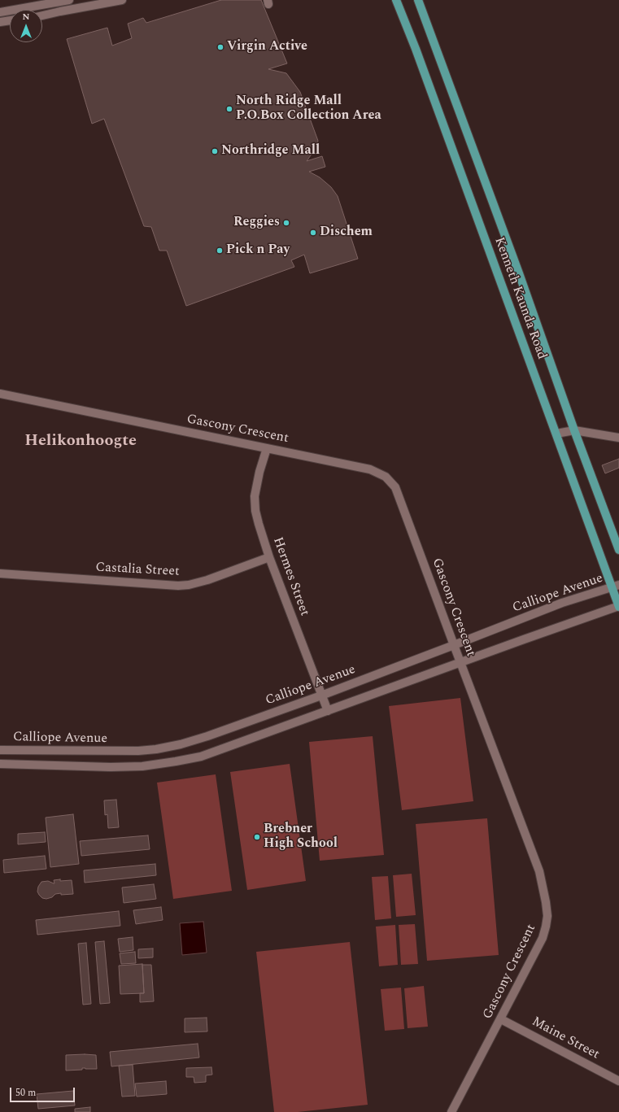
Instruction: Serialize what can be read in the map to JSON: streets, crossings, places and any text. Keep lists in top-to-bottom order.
{
  "streets": {
    "main road": ["Kenneth Kaunda Road"],
    "street": [
      "Gascony Crescent",
      "Castalia Street",
      "Hermes Street",
      "Calliope Avenue",
      "Maine Street"
    ]
  },
  "crossings": [
    ["Kenneth Kaunda Road", "Calliope Avenue"],
    ["Gascony Crescent", "Hermes Street"],
    ["Gascony Crescent", "Calliope Avenue"],
    ["Gascony Crescent", "Maine Street"],
    ["Castalia Street", "Hermes Street"],
    ["Hermes Street", "Calliope Avenue"]
  ],
  "districts": ["Helikonhoogte"],
  "places": [
    "Virgin Active",
    "North Ridge Mall P.O.Box Collection Area",
    "Northridge Mall",
    "Reggies",
    "Dischem",
    "Pick n Pay",
    "Brebner High School"
  ],
  "scale_bar": "50 m",
  "north": "top"
}
